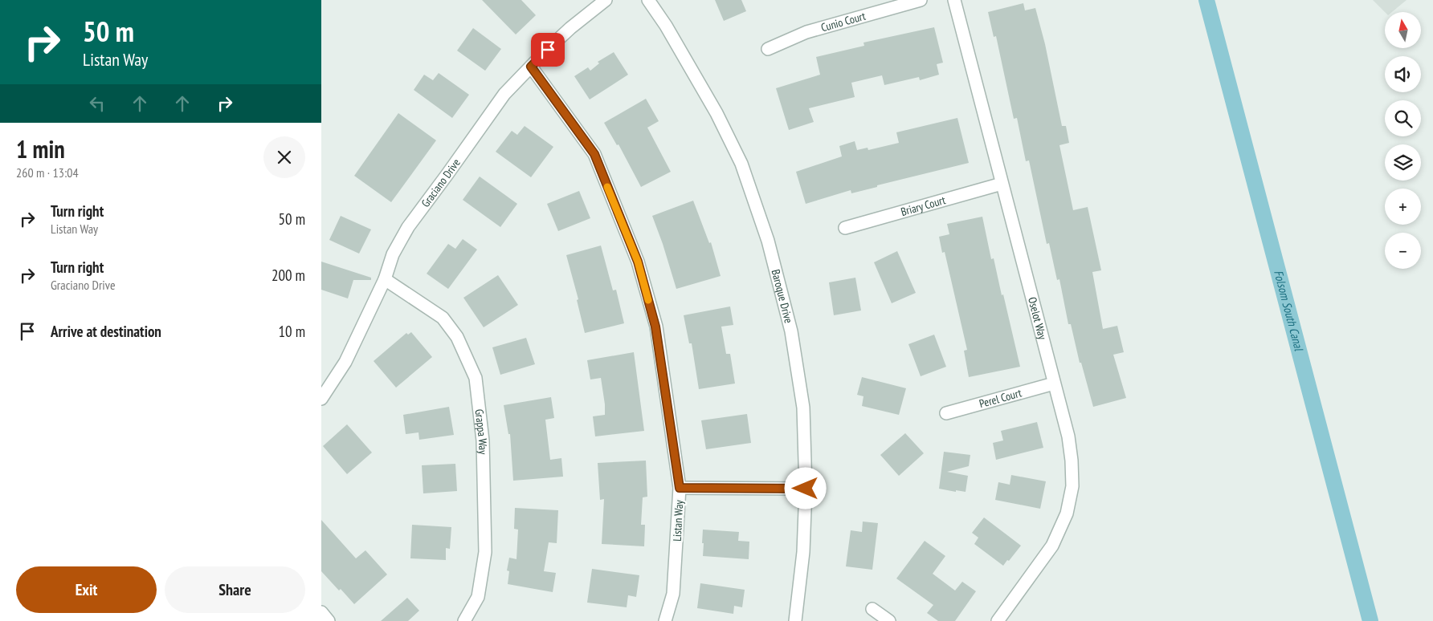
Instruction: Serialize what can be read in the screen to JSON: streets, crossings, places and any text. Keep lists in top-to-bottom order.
{
  "streets": {
    "street": [
      "Cunio Court",
      "Graciano Drive",
      "Briary Court",
      "Baroque Drive",
      "Oselot Way",
      "Perel Court",
      "Grappa Way",
      "Listan Way"
    ]
  },
  "crossings": [
    ["Graciano Drive", "Grappa Way"],
    ["Graciano Drive", "Listan Way"],
    ["Briary Court", "Oselot Way"],
    ["Oselot Way", "Perel Court"]
  ],
  "water": ["Folsom South Canal"],
  "north": "top",
  "page": {
    "turn": ["50 m", "Listan Way"],
    "map_buttons": ["+", "−"],
    "heading": ["1 min", "260 m · 13:04"],
    "list": [
      {
        "name": "Turn right",
        "note": "Listan Way",
        "value": "50 m"
      },
      {
        "name": "Turn right",
        "note": "Graciano Drive",
        "value": "200 m"
      },
      {
        "name": "Arrive at destination",
        "value": "10 m"
      }
    ],
    "buttons": ["Exit", "Share"]
  }
}
